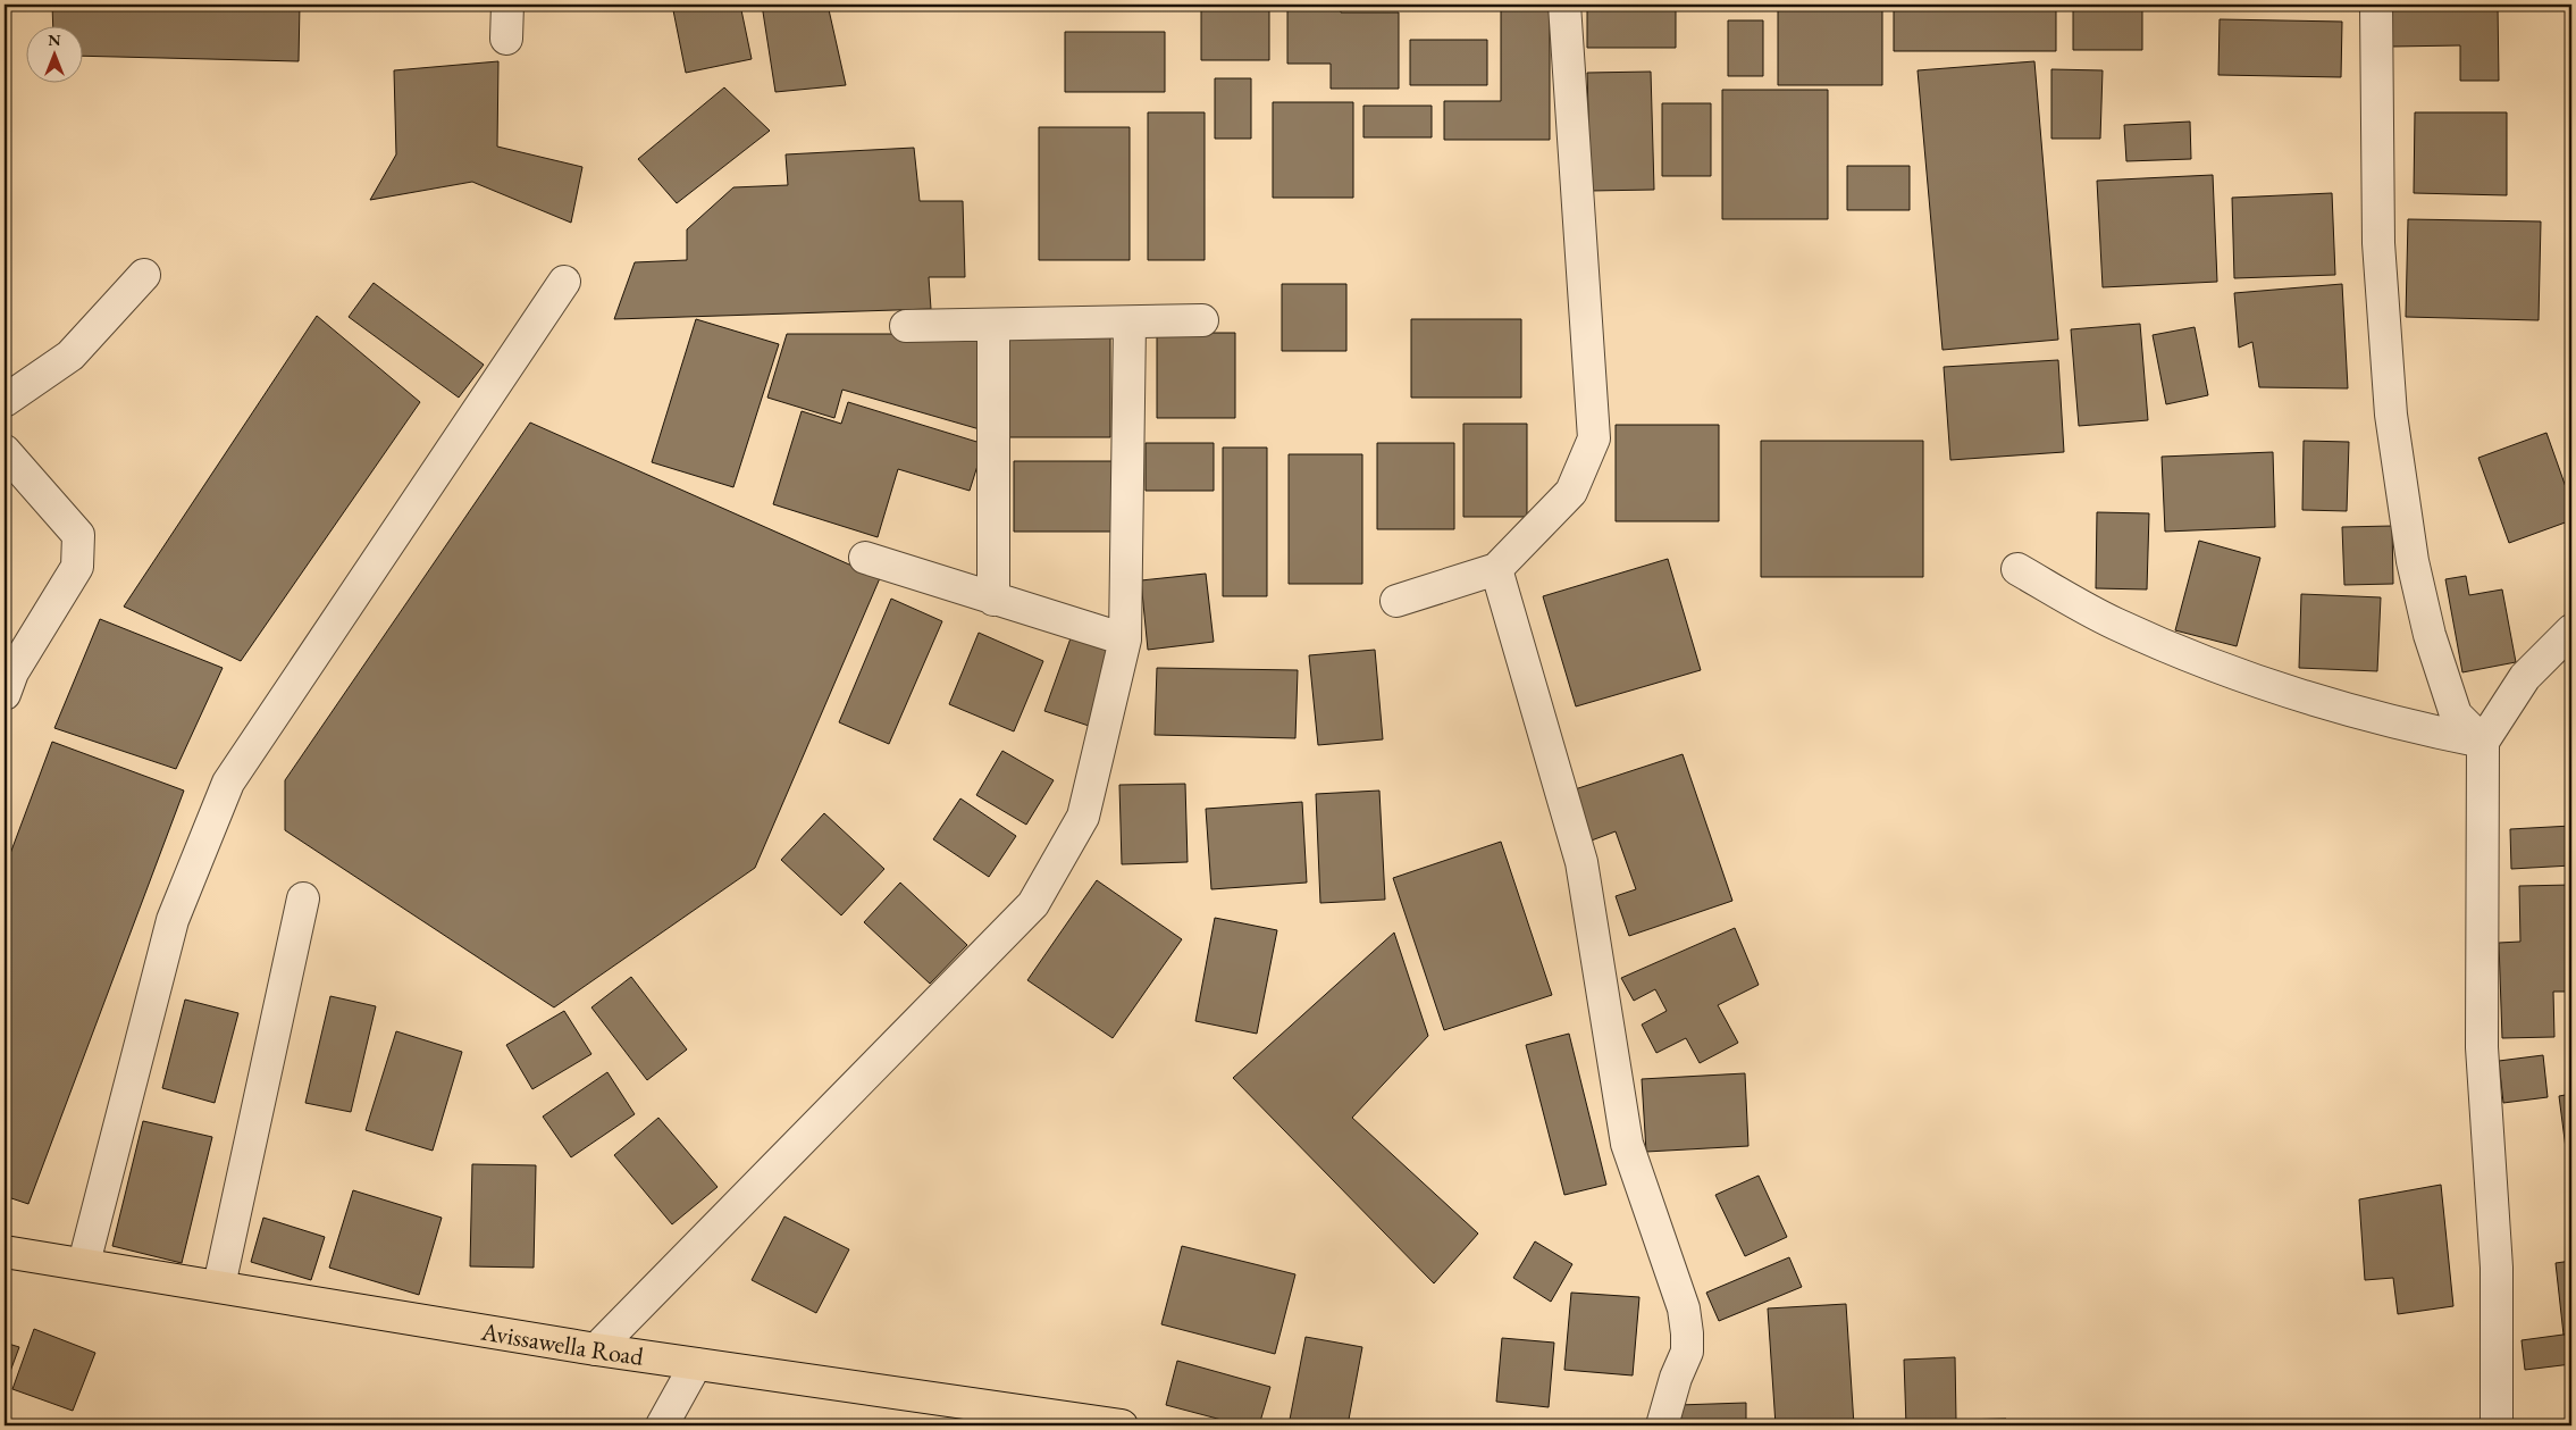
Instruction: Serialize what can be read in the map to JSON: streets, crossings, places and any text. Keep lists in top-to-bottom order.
{
  "streets": {
    "main road": ["Avissawella Road"]
  },
  "north": "top"
}
